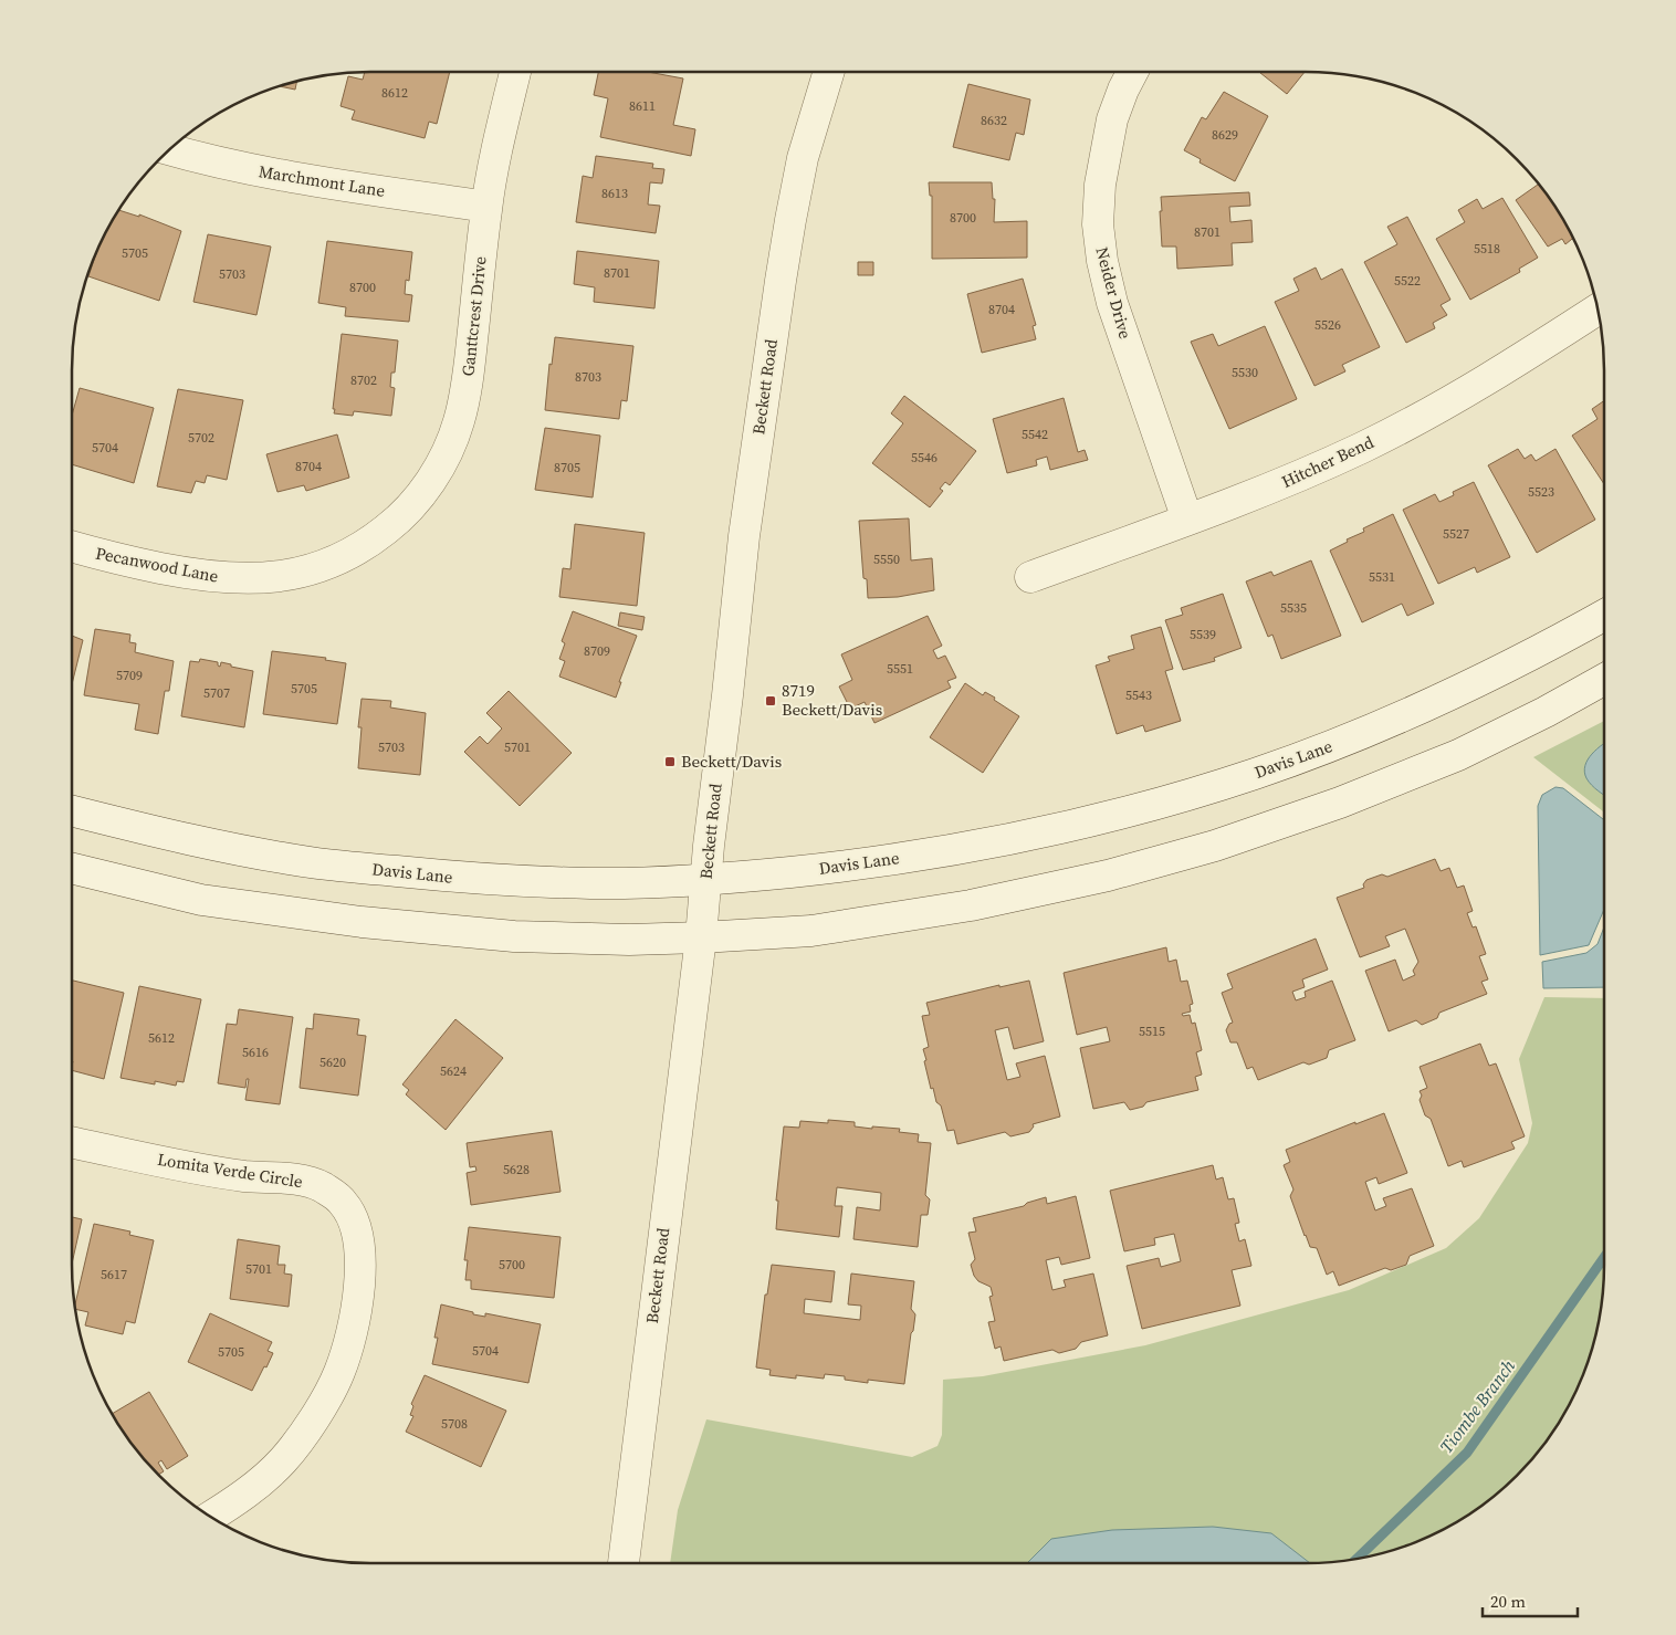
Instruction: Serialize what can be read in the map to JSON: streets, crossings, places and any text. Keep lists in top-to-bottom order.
{
  "streets": {
    "street": [
      "Marchmont Lane",
      "Neider Drive",
      "Ganttcrest Drive",
      "Beckett Road",
      "Hitcher Bend",
      "Pecanwood Lane",
      "Davis Lane",
      "Lomita Verde Circle"
    ]
  },
  "crossings": [
    ["Marchmont Lane", "Ganttcrest Drive"],
    ["Neider Drive", "Hitcher Bend"],
    ["Ganttcrest Drive", "Pecanwood Lane"],
    ["Beckett Road", "Davis Lane"]
  ],
  "water": ["Tiombe Branch"],
  "places": {
    "transit": ["8719 Beckett/Davis", "Beckett/Davis"]
  },
  "house_numbers": [
    "8612",
    "8611",
    "8632",
    "8629",
    "8613",
    "8700",
    "8701",
    "5518",
    "5705",
    "8701",
    "5703",
    "5522",
    "8700",
    "8704",
    "5526",
    "5530",
    "8703",
    "8702",
    "5542",
    "5702",
    "5704",
    "5546",
    "8704",
    "8705",
    "5523",
    "5527",
    "5550",
    "5531",
    "5535",
    "5539",
    "8709",
    "5551",
    "5709",
    "5705",
    "5707",
    "5543",
    "5703",
    "5701",
    "5515",
    "5612",
    "5616",
    "5620",
    "5624",
    "5628",
    "5700",
    "5701",
    "5617",
    "5704",
    "5705",
    "5708"
  ],
  "scale_bar": "20 m"
}
